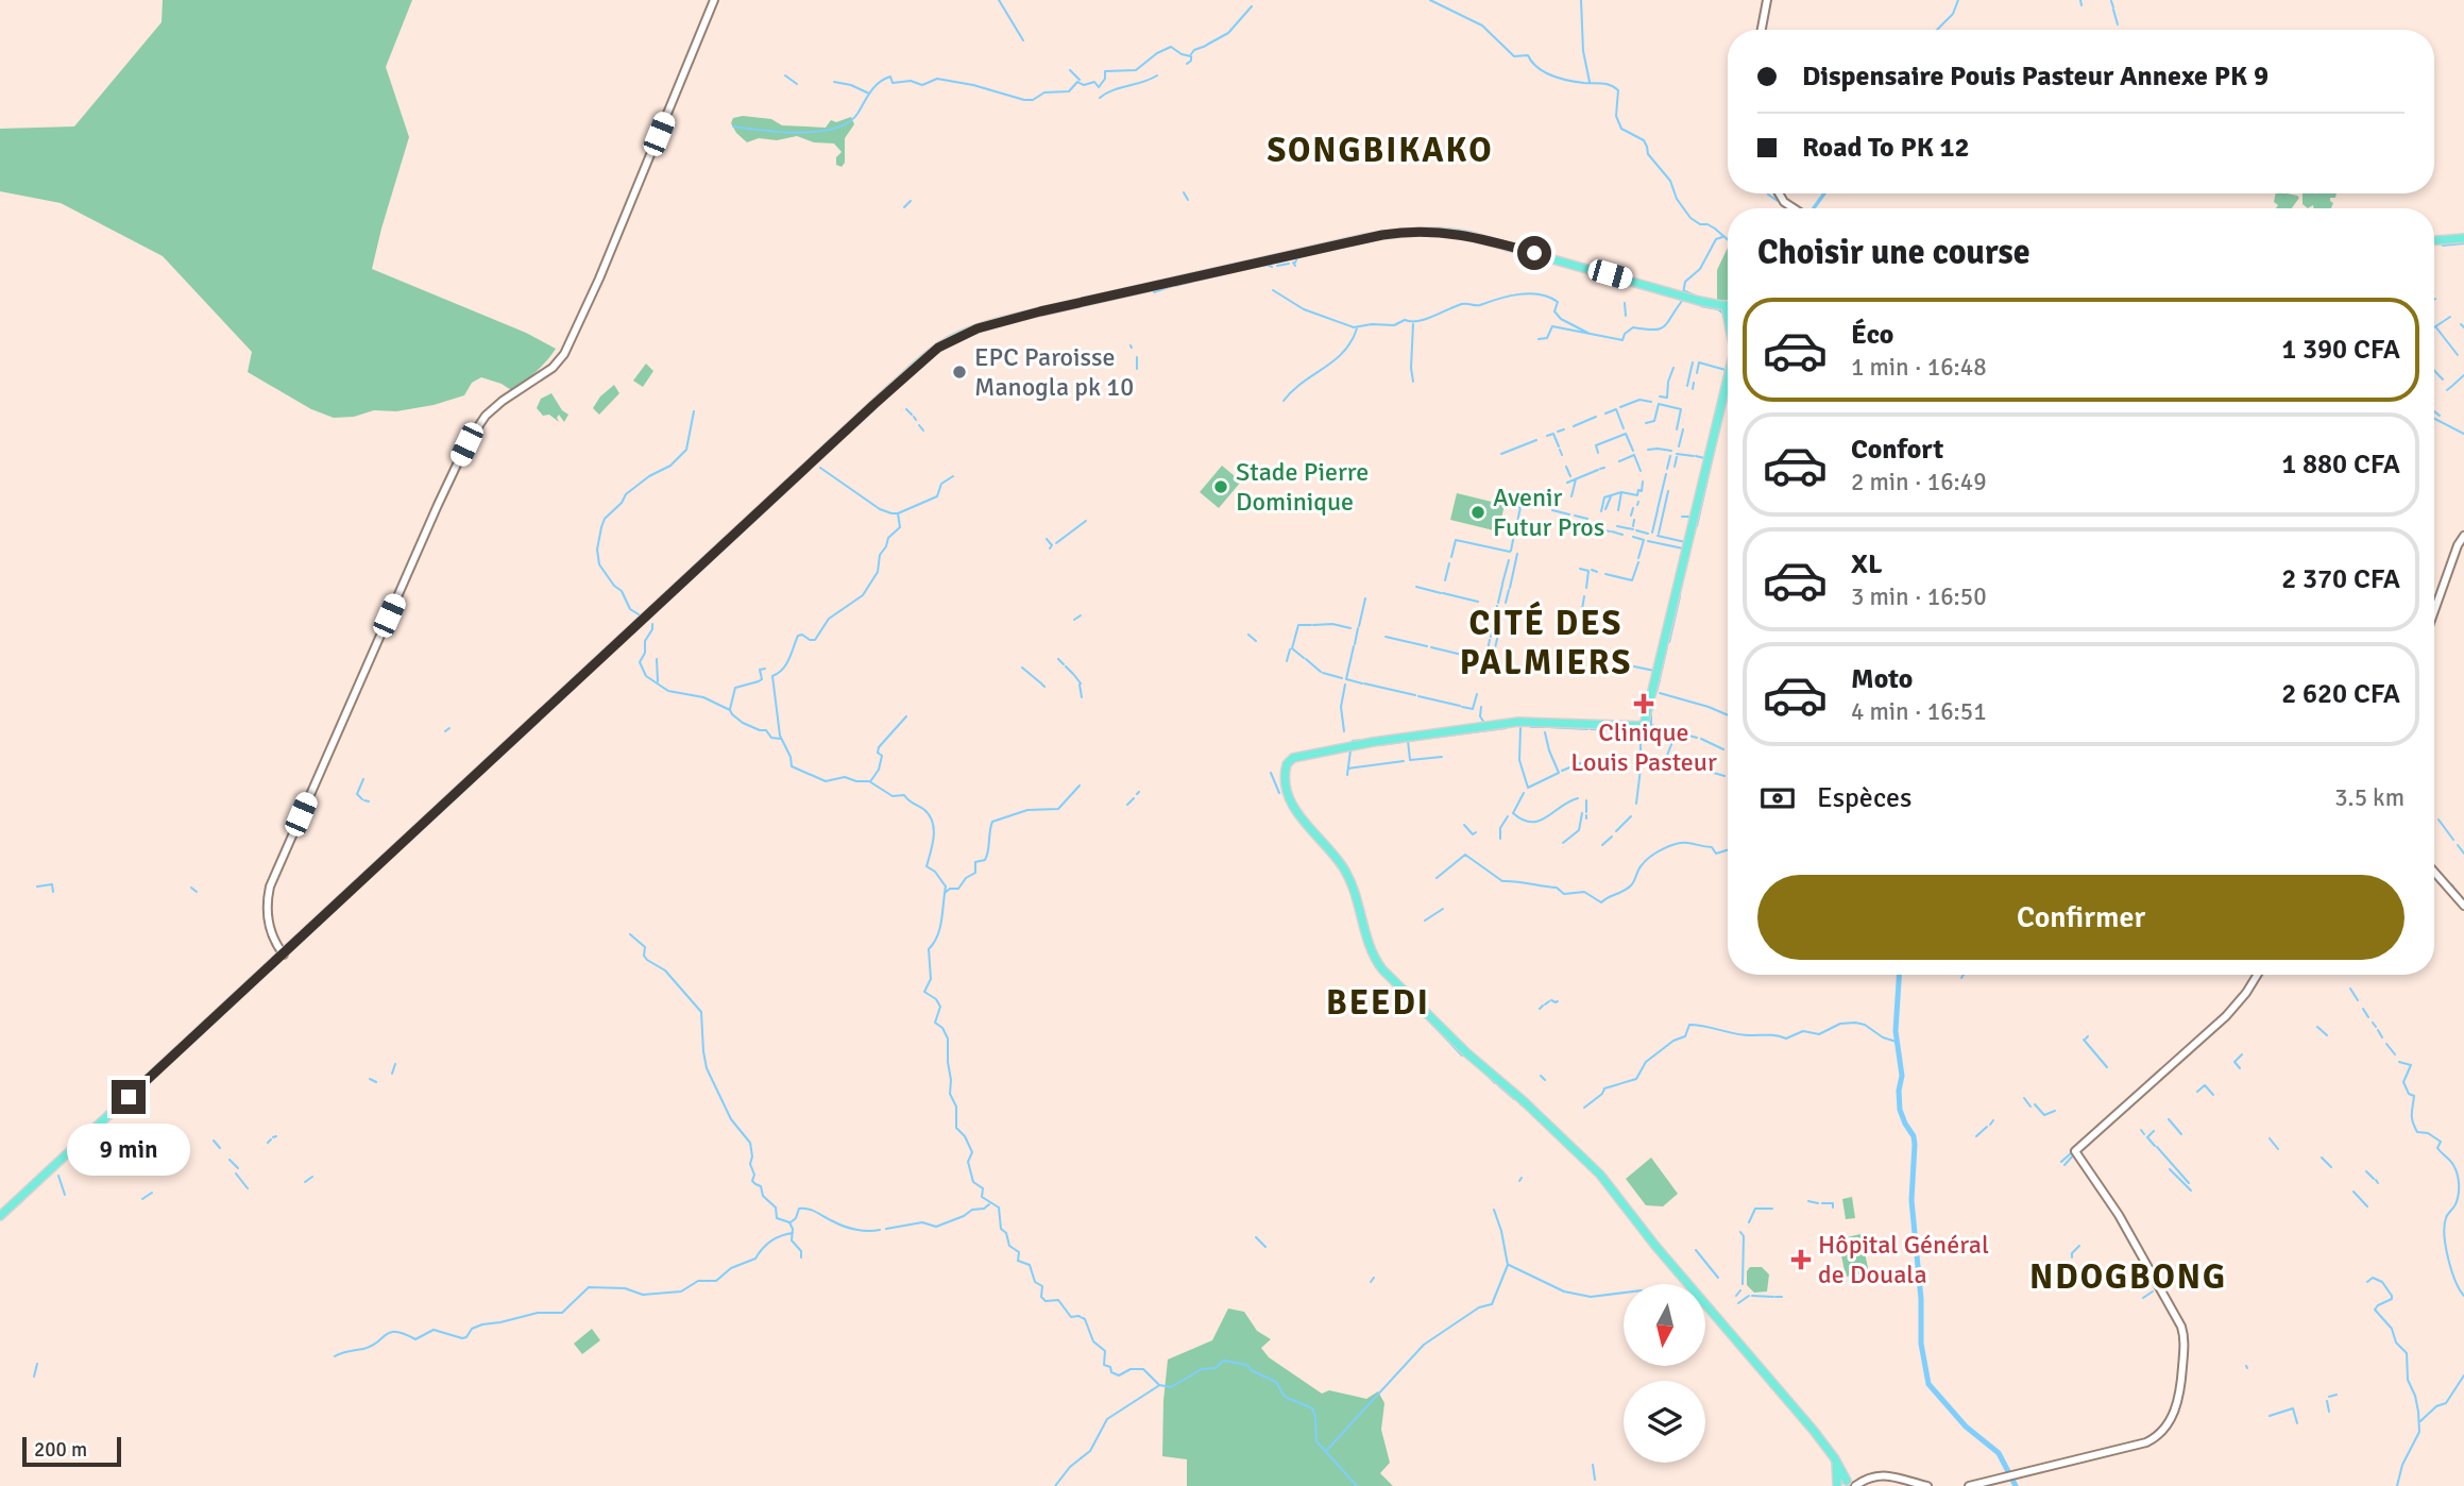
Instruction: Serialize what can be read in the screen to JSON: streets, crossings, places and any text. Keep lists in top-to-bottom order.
{
  "districts": [
    "SONGBIKAKO",
    "CITÉ DES PALMIERS",
    "BEEDI",
    "NDOGBONG"
  ],
  "places": {
    "other": ["EPC Paroisse Manogla pk 10", "Stade Pierre Dominique", "Avenir Futur Pros"],
    "health": ["Clinique Louis Pasteur", "Hôpital Général de Douala"]
  },
  "scale_bar": "200 m",
  "north": "bottom",
  "page": {
    "banner": ["Dispensaire Pouis Pasteur Annexe PK 9", "Road To PK 12"],
    "heading": "Choisir une course",
    "list": [
      {
        "name": "Éco",
        "note": "1 min · 16:48",
        "value": "1 390 CFA"
      },
      {
        "name": "Confort",
        "note": "2 min · 16:49",
        "value": "1 880 CFA"
      },
      {
        "name": "XL",
        "note": "3 min · 16:50",
        "value": "2 370 CFA"
      },
      {
        "name": "Moto",
        "note": "4 min · 16:51",
        "value": "2 620 CFA"
      }
    ],
    "pay": ["Espèces", "3.5 km"],
    "buttons": "Confirmer",
    "bubble": "9 min",
    "scale": "200 m"
  }
}
